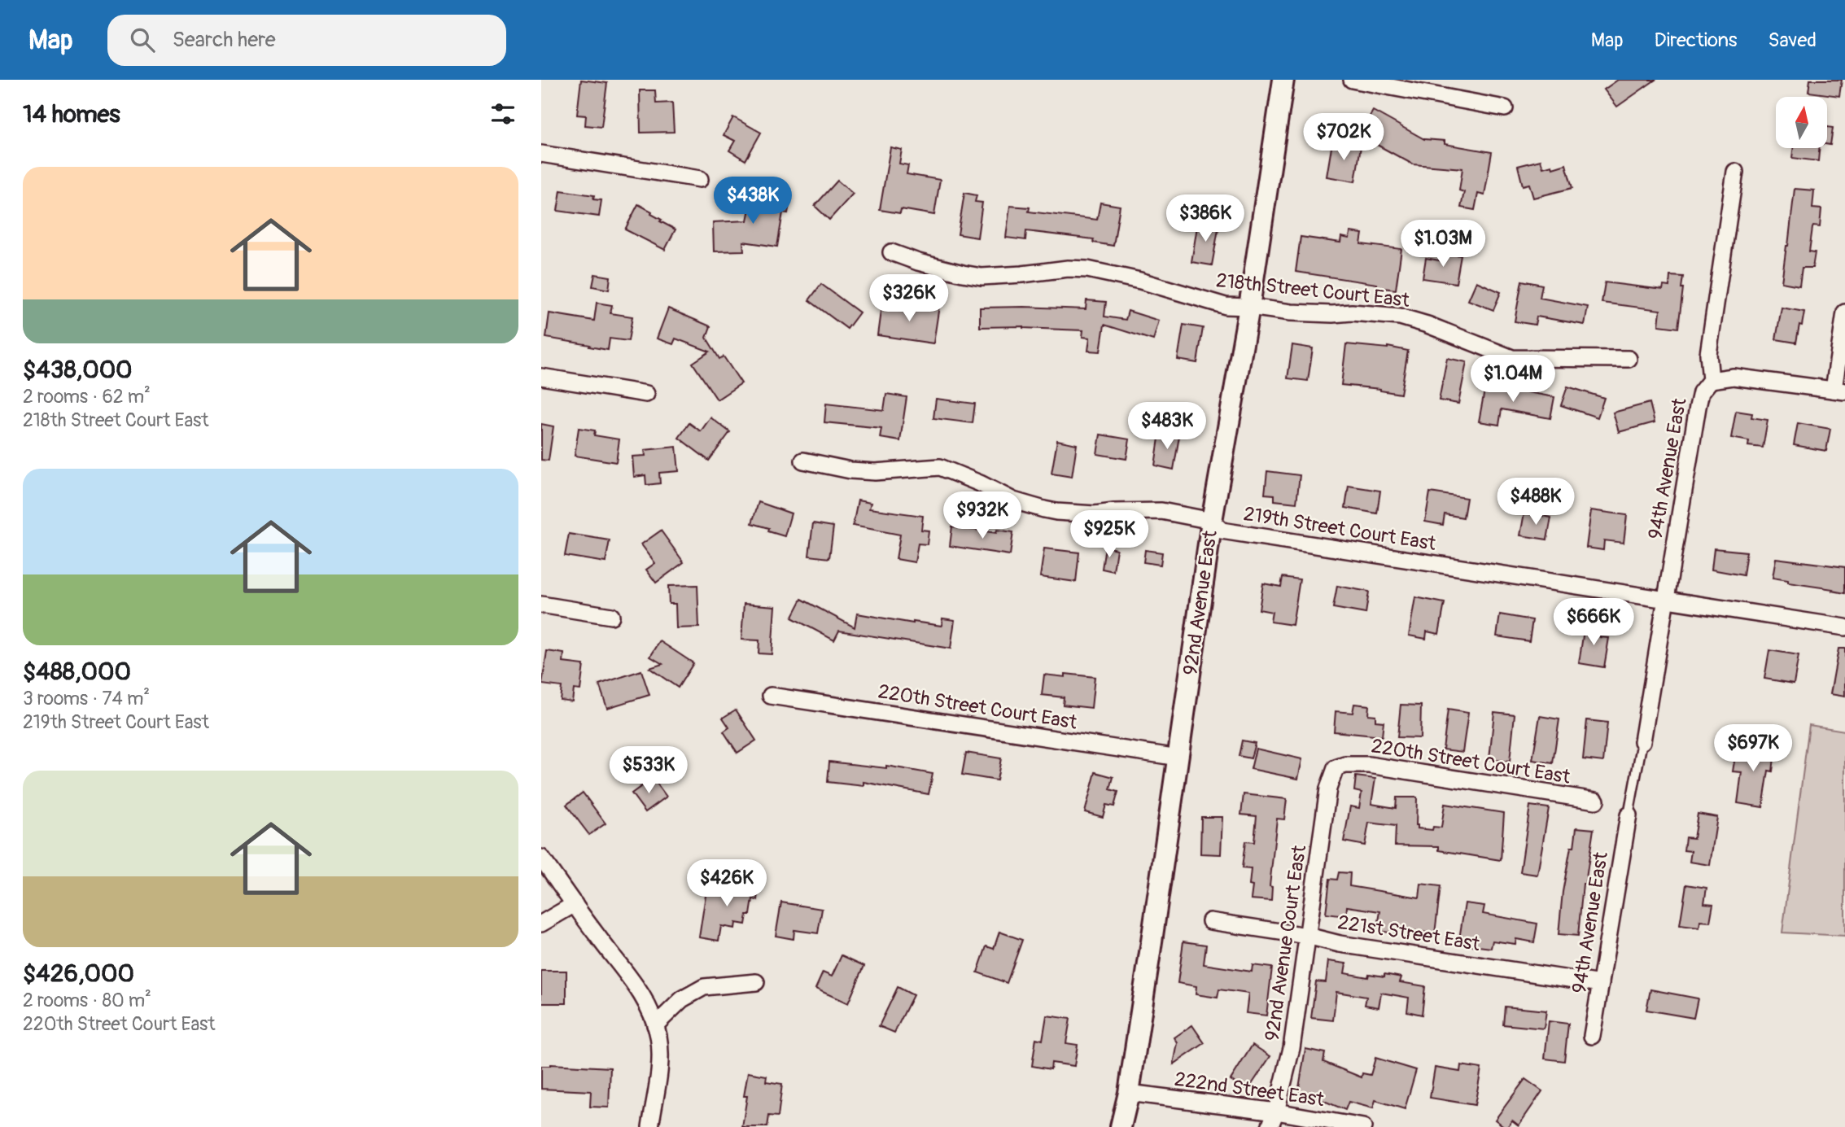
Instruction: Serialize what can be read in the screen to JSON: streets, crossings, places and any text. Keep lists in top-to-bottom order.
{
  "streets": {
    "street": [
      "218th Street Court East",
      "94th Avenue East",
      "219th Street Court East",
      "92nd Avenue East",
      "220th Street Court East",
      "221st Street East",
      "92nd Avenue Court East",
      "222nd Street East"
    ]
  },
  "crossings": [
    ["218th Street Court East", "92nd Avenue East"],
    ["94th Avenue East", "219th Street Court East"],
    ["94th Avenue East", "221st Street East"],
    ["219th Street Court East", "92nd Avenue East"],
    ["92nd Avenue East", "220th Street Court East"],
    ["92nd Avenue East", "222nd Street East"],
    ["220th Street Court East", "92nd Avenue Court East"],
    ["221st Street East", "92nd Avenue Court East"],
    ["92nd Avenue Court East", "222nd Street East"]
  ],
  "north": "top",
  "page": {
    "header": "Map",
    "search": "Search here",
    "nav": ["Map", "Directions", "Saved"],
    "heading": "14 homes",
    "price": [
      "$702K",
      "$438K",
      "$386K",
      "$1.03M",
      "$326K",
      "$1.04M",
      "$483K",
      "$488K",
      "$932K",
      "$925K",
      "$666K",
      "$697K",
      "$533K",
      "$426K"
    ],
    "list": [
      {
        "name": "$438,000",
        "note": "2 rooms · 62 m² · 218th Street Court East"
      },
      {
        "name": "$488,000",
        "note": "3 rooms · 74 m² · 219th Street Court East"
      },
      {
        "name": "$426,000",
        "note": "2 rooms · 80 m² · 220th Street Court East"
      }
    ]
  }
}
